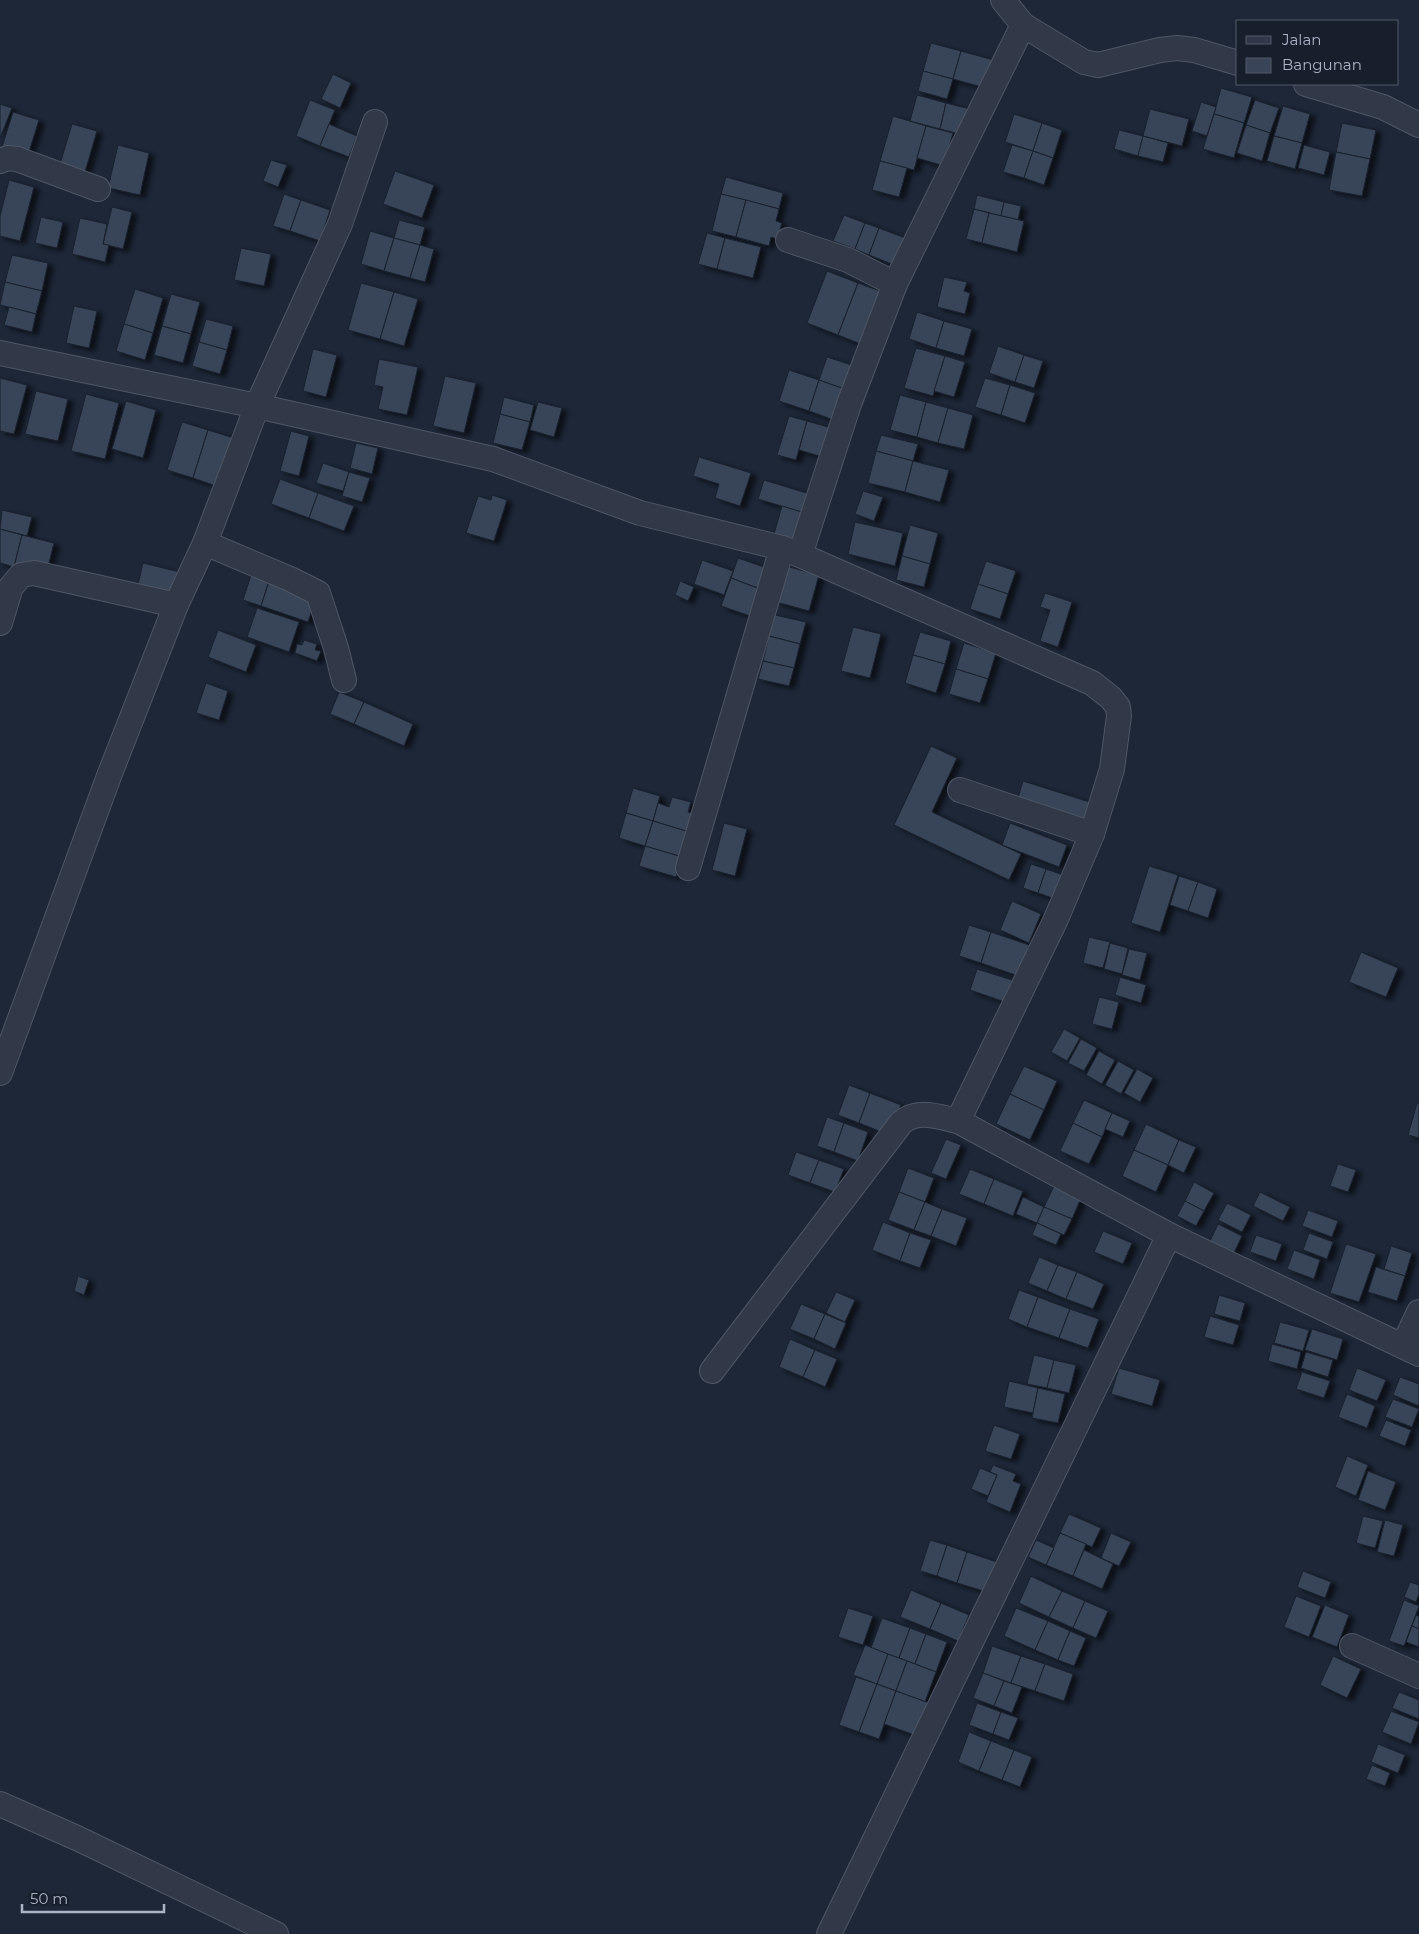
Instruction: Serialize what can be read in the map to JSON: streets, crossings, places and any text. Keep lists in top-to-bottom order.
{
  "legend": ["Jalan", "Bangunan"],
  "scale_bar": "50 m"
}
